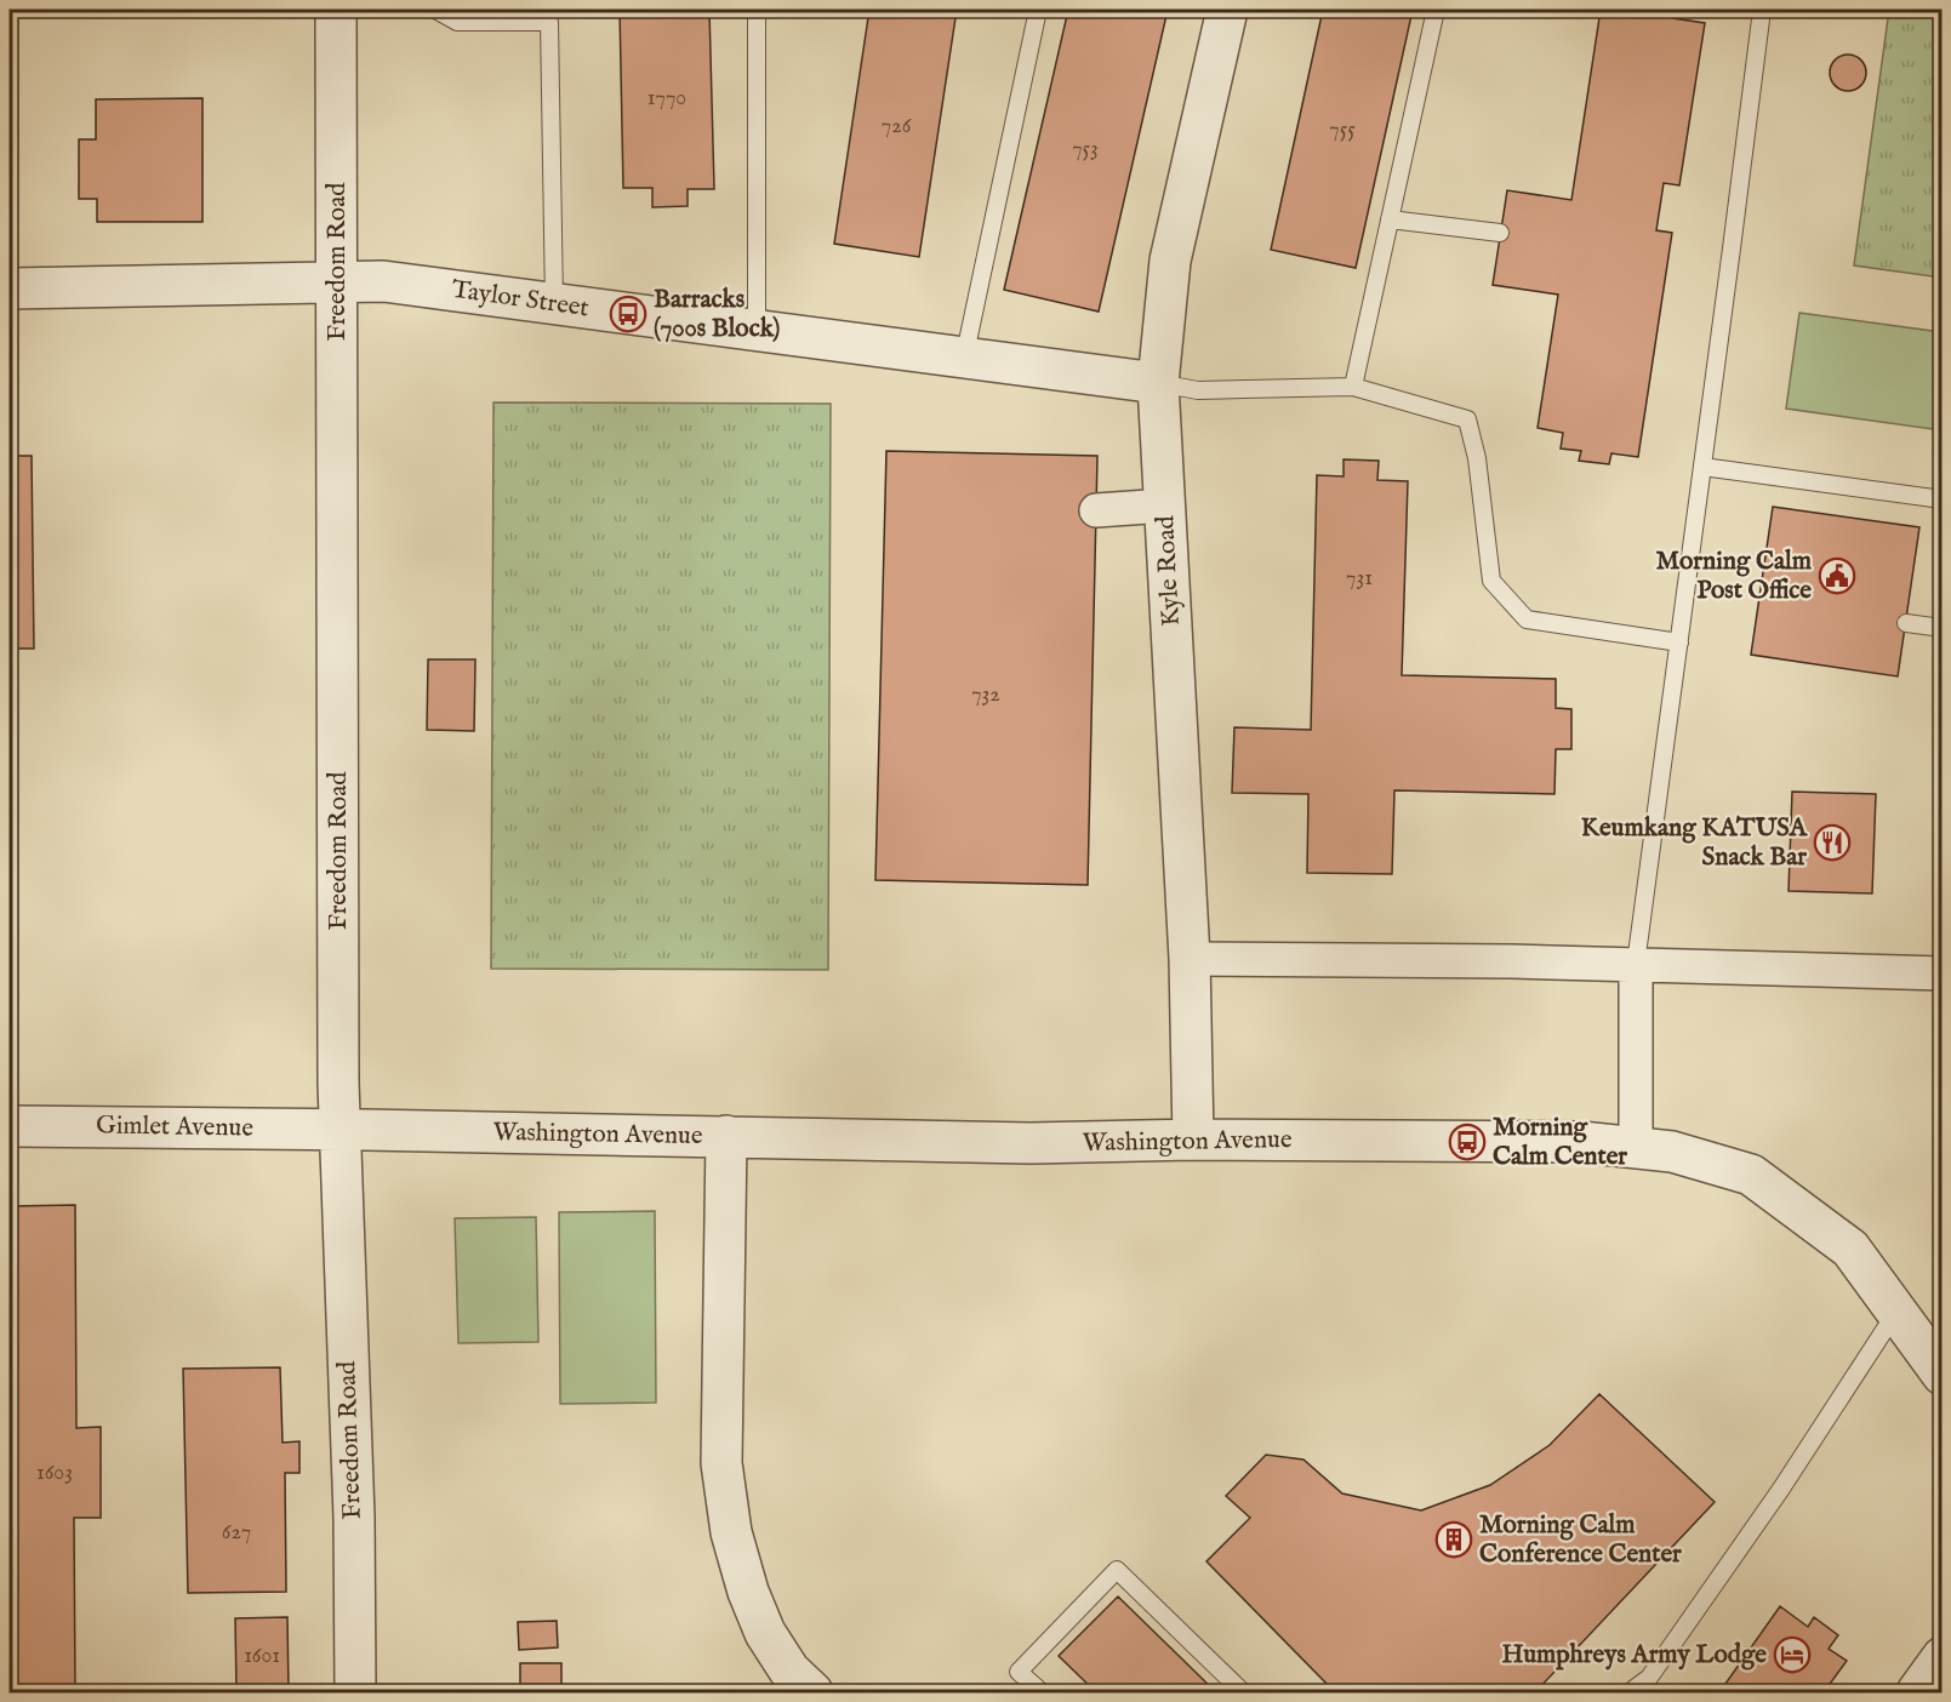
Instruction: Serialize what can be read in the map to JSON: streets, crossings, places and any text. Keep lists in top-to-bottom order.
{
  "streets": {
    "street": [
      "Freedom Road",
      "Taylor Street",
      "Kyle Road",
      "Gimlet Avenue",
      "Washington Avenue"
    ]
  },
  "crossings": [
    ["Freedom Road", "Taylor Street"],
    ["Freedom Road", "Gimlet Avenue"],
    ["Freedom Road", "Washington Avenue"],
    ["Taylor Street", "Kyle Road"],
    ["Kyle Road", "Washington Avenue"],
    ["Gimlet Avenue", "Washington Avenue"]
  ],
  "places": {
    "bus stop": ["Barracks (700s Block)", "Morning Calm Center"],
    "public building": ["Morning Calm Post Office"],
    "restaurant": ["Keumkang KATUSA Snack Bar"],
    "building": ["Morning Calm Conference Center"],
    "hotel": ["Humphreys Army Lodge"]
  },
  "house_numbers": [
    "1770",
    "726",
    "755",
    "753",
    "731",
    "732",
    "1603",
    "627",
    "1601"
  ]
}
